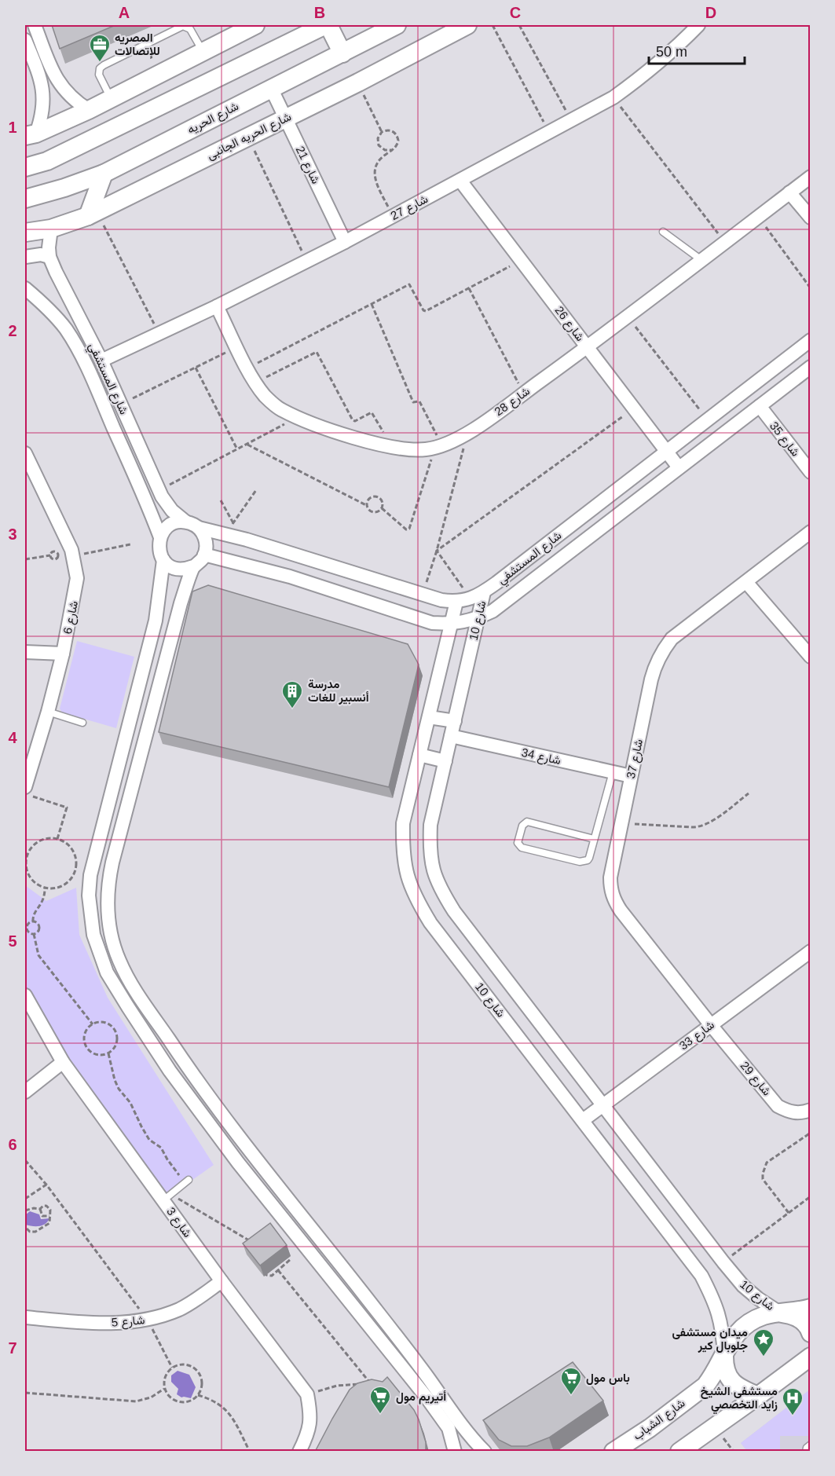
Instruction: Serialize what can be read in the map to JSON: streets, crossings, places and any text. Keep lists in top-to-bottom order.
{
  "streets": {
    "street": [
      "شارع الحريه",
      "شارع الحريه الجانبى",
      "شارع 21",
      "شارع 27",
      "شارع 26",
      "شارع المستشفي",
      "شارع 28",
      "شارع 35",
      "شارع 6",
      "شارع 10",
      "شارع 34",
      "شارع 37",
      "شارع 33",
      "شارع 29",
      "شارع 3",
      "شارع 5",
      "شارع الشباب"
    ]
  },
  "crossings": [
    ["شارع الحريه", "شارع 21"],
    ["شارع الحريه الجانبى", "شارع 21"],
    ["شارع الحريه الجانبى", "شارع المستشفي"],
    ["شارع 21", "شارع 27"],
    ["شارع 27", "شارع 26"],
    ["شارع 27", "شارع المستشفي"],
    ["شارع 27", "شارع 28"],
    ["شارع 26", "شارع المستشفي"],
    ["شارع 26", "شارع 28"],
    ["شارع المستشفي", "شارع 35"],
    ["شارع المستشفي", "شارع 10"],
    ["شارع 10", "شارع 34"],
    ["شارع 10", "شارع 33"],
    ["شارع 10", "شارع الشباب"],
    ["شارع 34", "شارع 37"],
    ["شارع 37", "شارع 33"],
    ["شارع 37", "شارع 29"],
    ["شارع 33", "شارع 29"],
    ["شارع 3", "شارع 5"]
  ],
  "places": {
    "office": ["المصريه للإتصالات"],
    "building": ["مدرسة أنسبير للغات"],
    "place": ["ميدان مستشفى جلوبال كير"],
    "supermarket": ["باس مول", "أتيريم مول"],
    "hospital": ["مستشفى الشيخ زايد التخصصي"]
  },
  "scale_bar": "50 m",
  "grid": {
    "columns": [
      "A",
      "B",
      "C",
      "D"
    ],
    "rows": [
      "1",
      "2",
      "3",
      "4",
      "5",
      "6",
      "7"
    ]
  }
}
